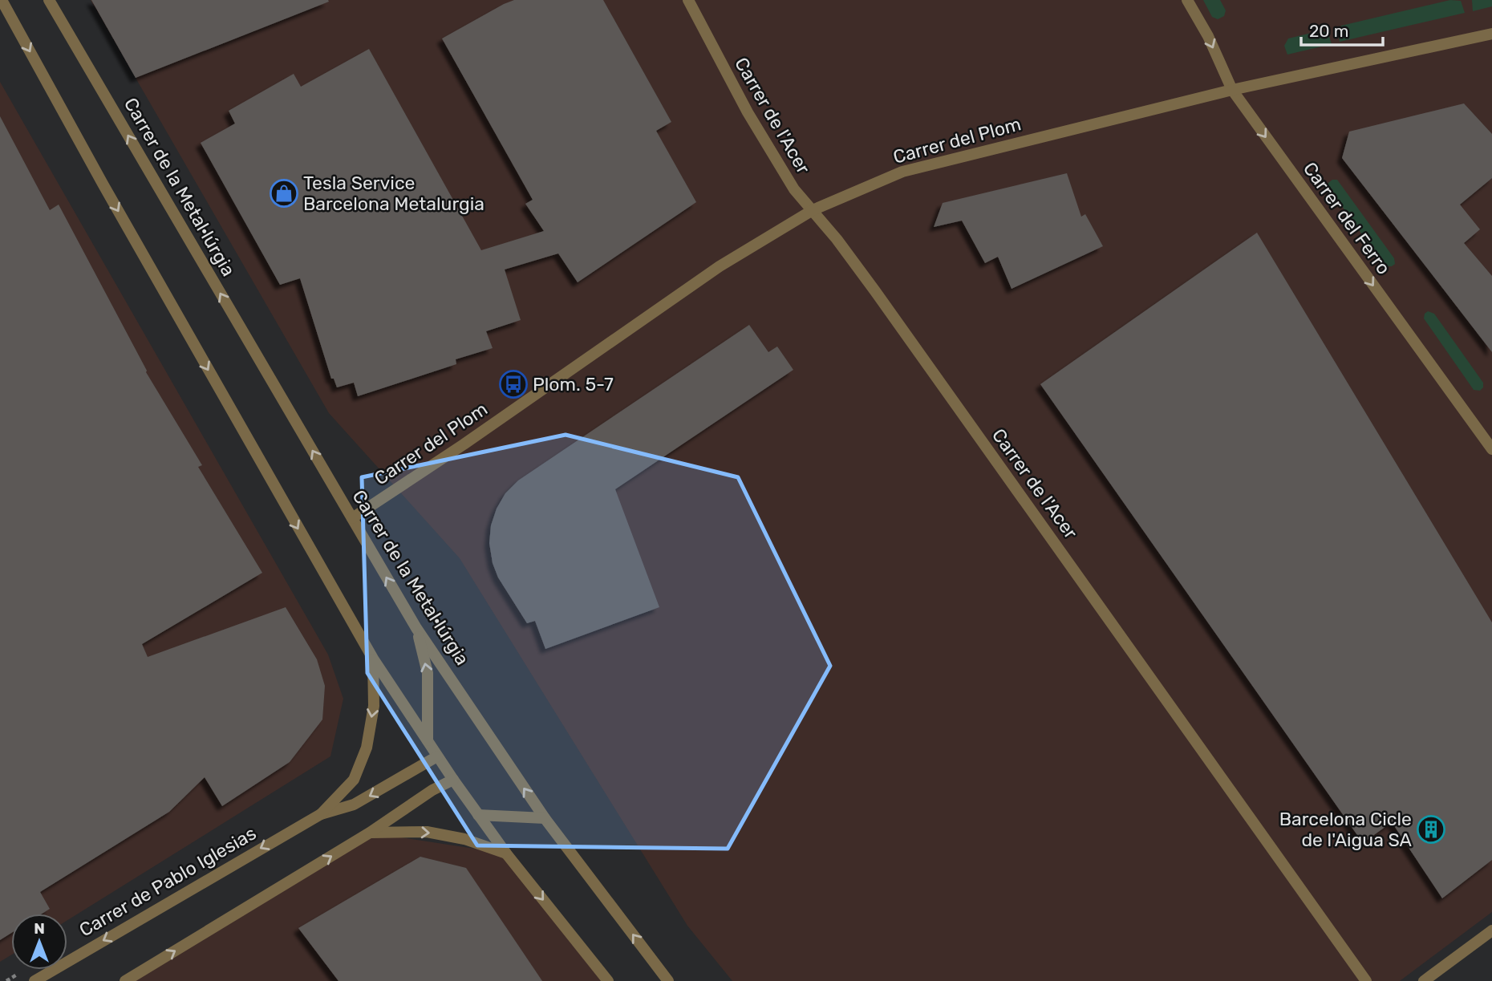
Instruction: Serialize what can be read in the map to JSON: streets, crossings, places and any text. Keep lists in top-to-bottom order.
{
  "streets": {
    "street": [
      "Carrer de l'Acer",
      "Carrer del Plom",
      "Carrer de la Metal·lúrgia",
      "Carrer del Ferro",
      "Carrer de Pablo Iglesias"
    ]
  },
  "crossings": [
    ["Carrer de l'Acer", "Carrer del Plom"],
    ["Carrer del Plom", "Carrer de la Metal·lúrgia"],
    ["Carrer del Plom", "Carrer del Ferro"]
  ],
  "one_way": ["Carrer del Ferro"],
  "places": {
    "shop": ["Tesla Service Barcelona Metalurgia"],
    "bus stop": ["Plom. 5-7"],
    "building": ["Barcelona Cicle de l'Aigua SA"]
  },
  "scale_bar": "20 m",
  "north": "top"
}
